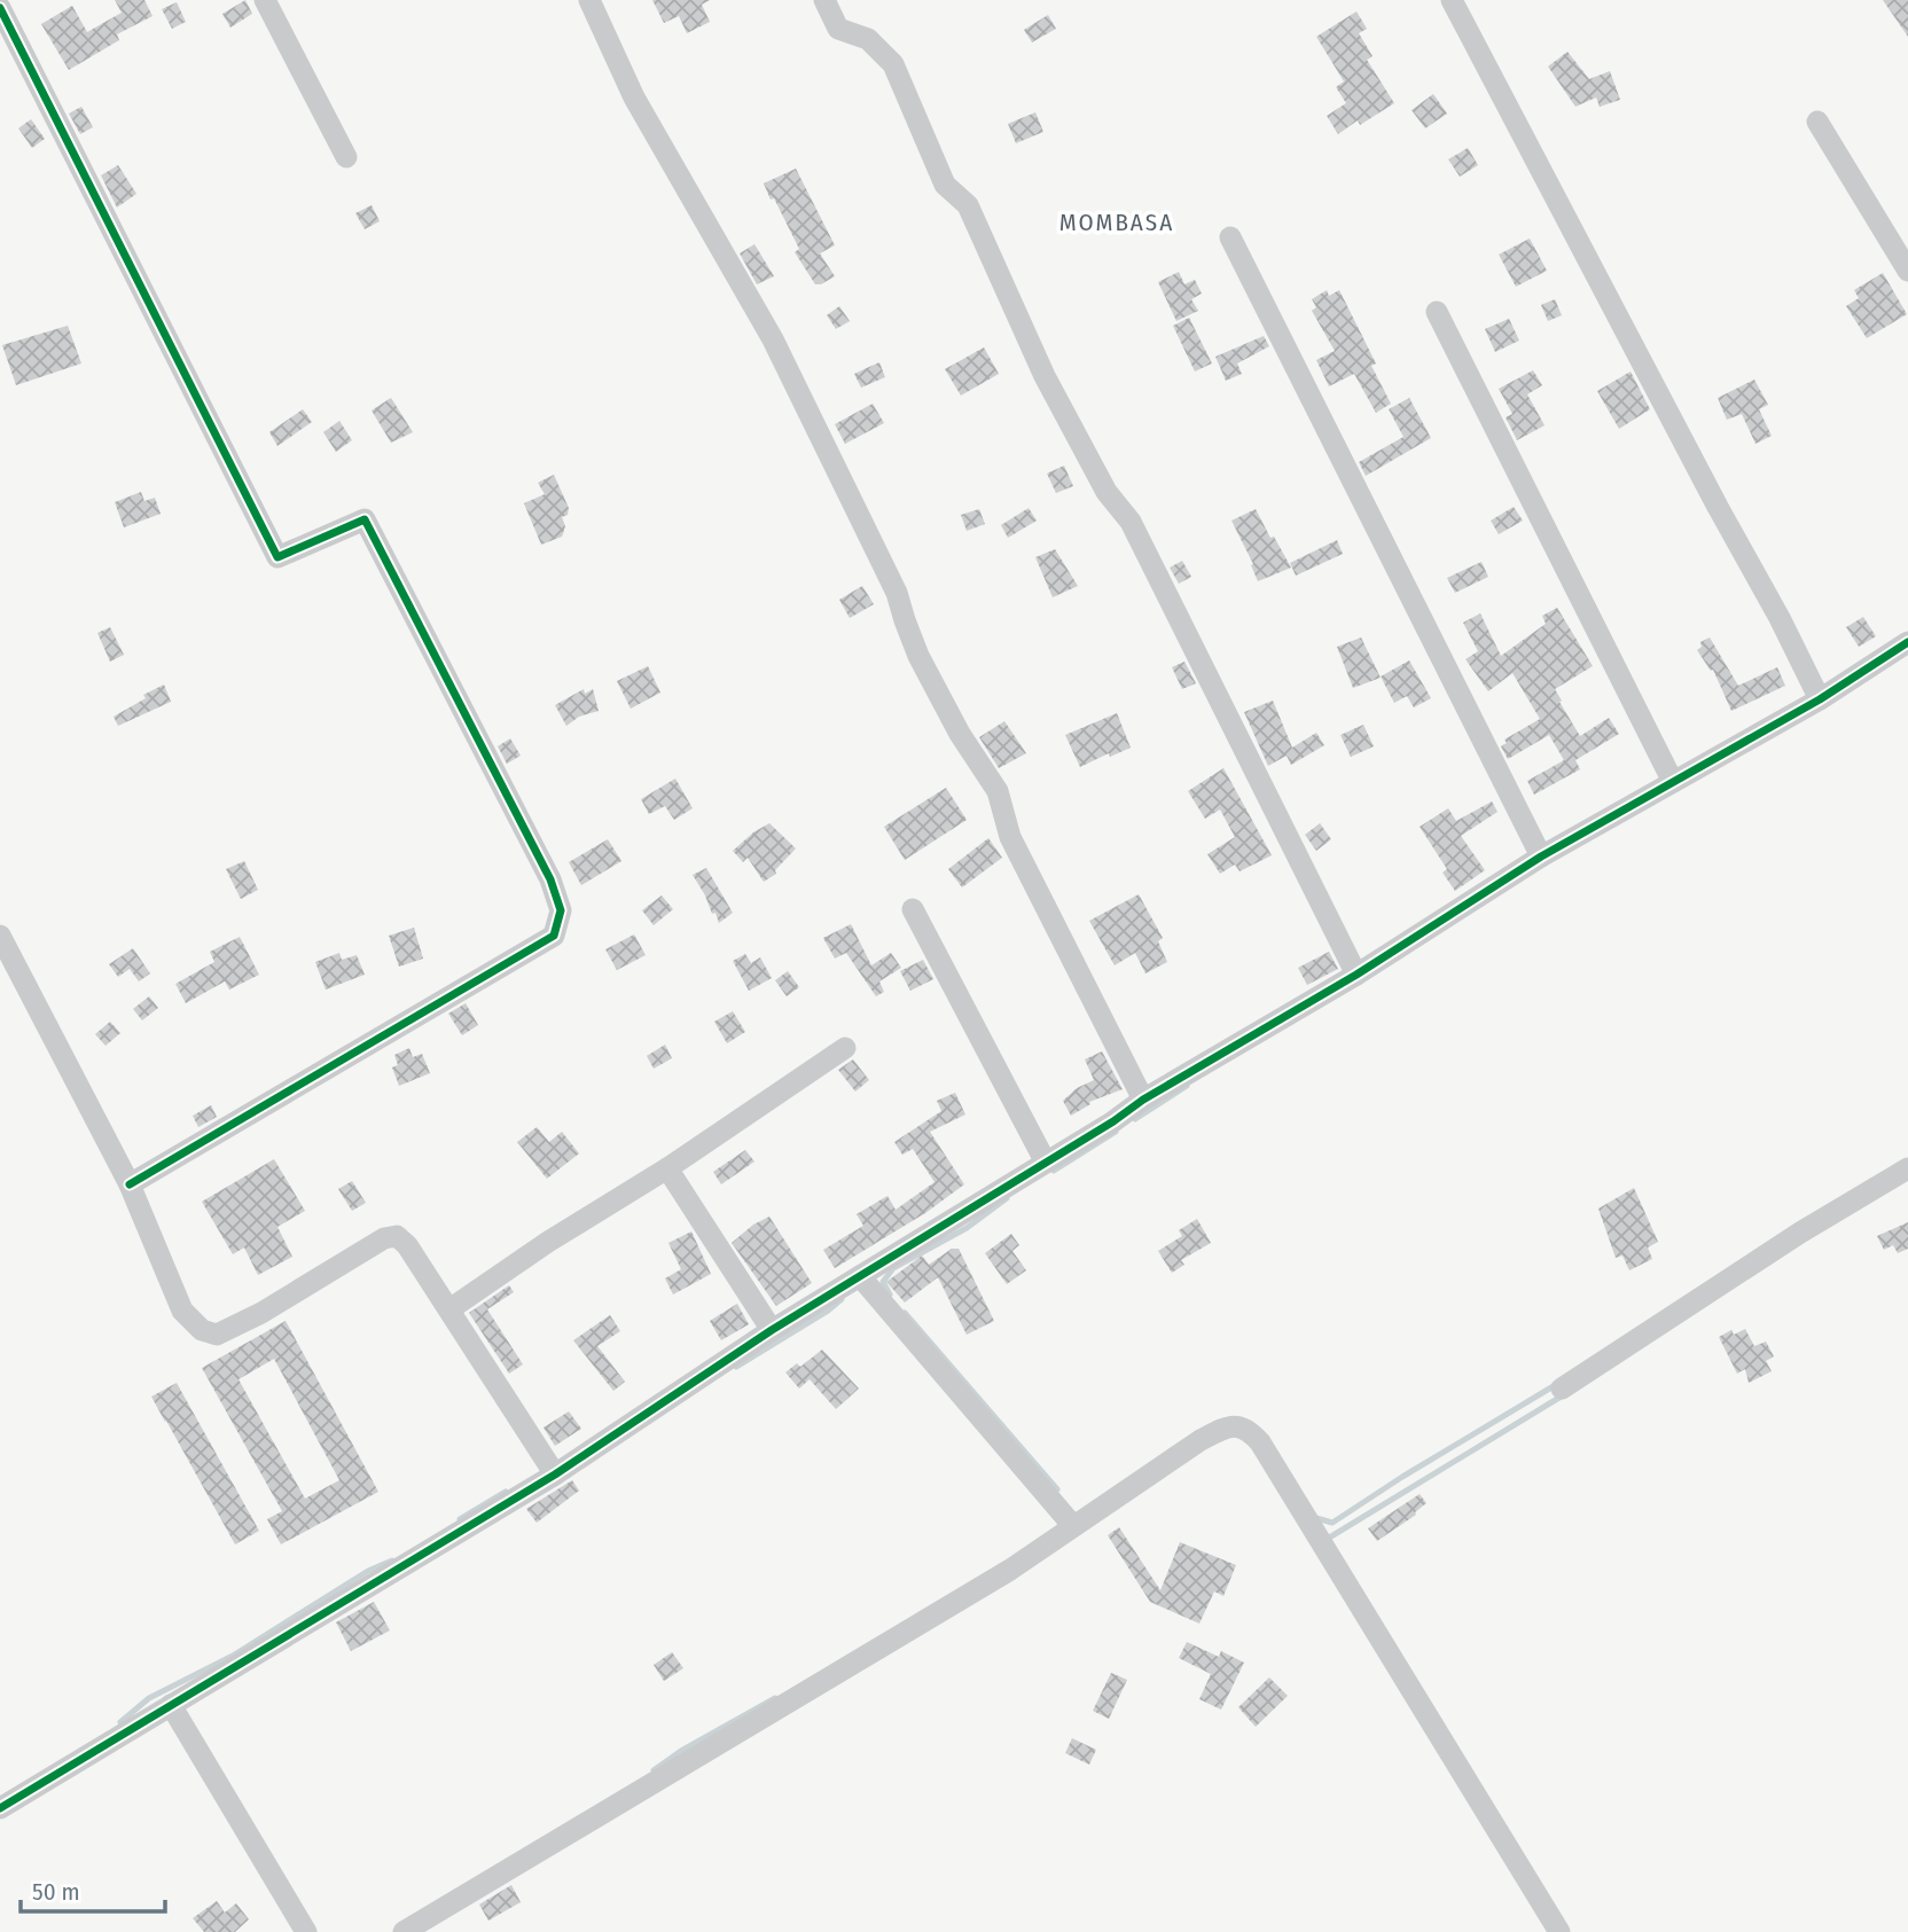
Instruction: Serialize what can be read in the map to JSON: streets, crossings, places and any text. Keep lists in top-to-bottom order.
{
  "districts": ["MOMBASA"],
  "scale_bar": "50 m"
}
